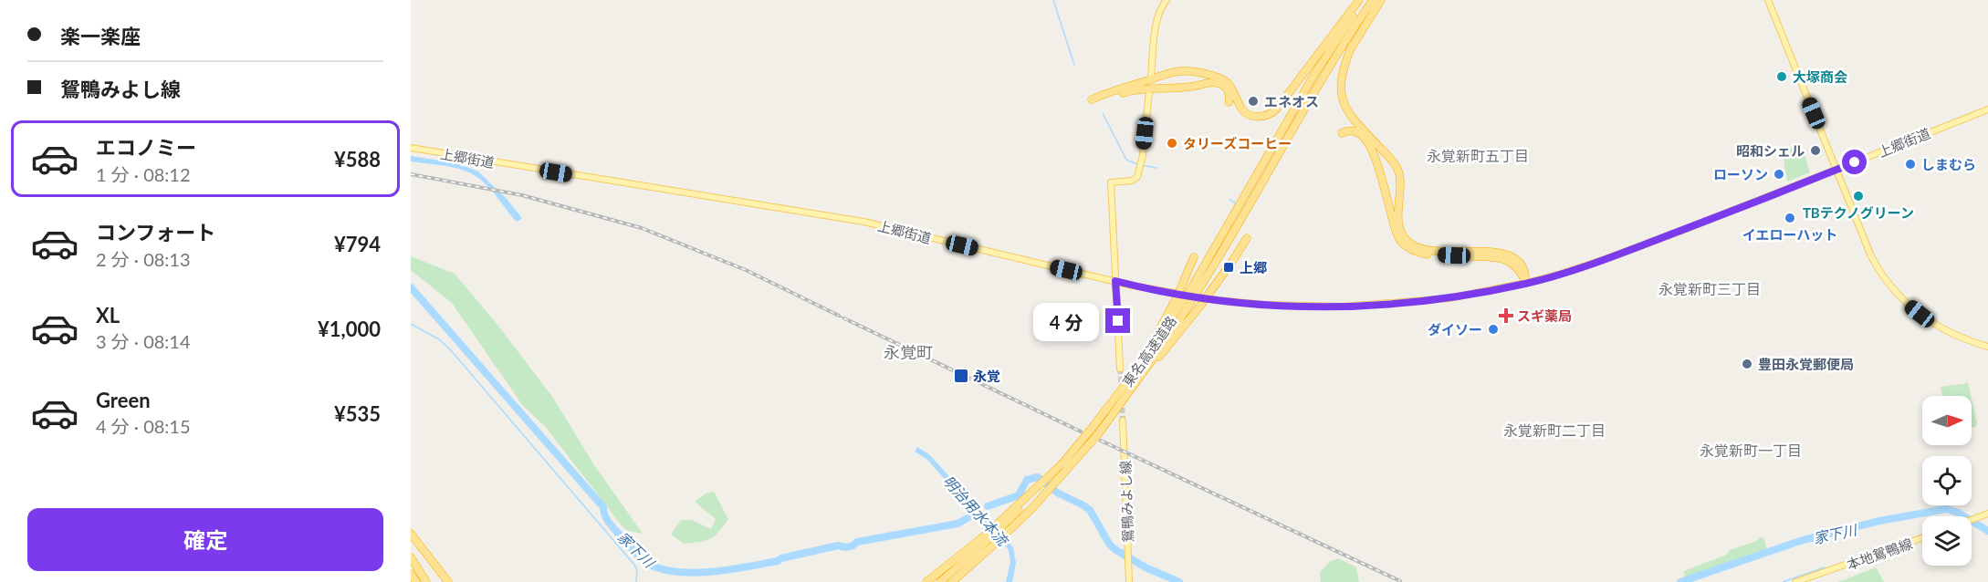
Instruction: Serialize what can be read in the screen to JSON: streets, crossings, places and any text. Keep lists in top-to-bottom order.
{
  "streets": {
    "highway": ["東名高速道路"],
    "main road": ["上郷街道", "鴛鴨みよし線", "本地鴛鴨線"]
  },
  "districts": [
    "永覚新町五丁目",
    "永覚新町三丁目",
    "永覚町",
    "永覚新町二丁目",
    "永覚新町一丁目"
  ],
  "water": ["明治用水本流", "家下川"],
  "places": {
    "other": [
      "大塚商会",
      "エネオス",
      "タリーズコーヒー",
      "昭和シェル",
      "しまむら",
      "ローソン",
      "TBテクノグリーン",
      "イエローハット",
      "ダイソー",
      "豊田永覚郵便局"
    ],
    "transit": ["上郷", "永覚"],
    "health": ["スギ薬局"]
  },
  "north": "right",
  "page": {
    "banner": ["楽一楽座", "鴛鴨みよし線"],
    "list": [
      {
        "name": "エコノミー",
        "note": "1 分 · 08:12",
        "value": "¥588"
      },
      {
        "name": "コンフォート",
        "note": "2 分 · 08:13",
        "value": "¥794"
      },
      {
        "name": "XL",
        "note": "3 分 · 08:14",
        "value": "¥1,000"
      },
      {
        "name": "Green",
        "note": "4 分 · 08:15",
        "value": "¥535"
      }
    ],
    "bubble": "4 分",
    "buttons": "確定"
  }
}
